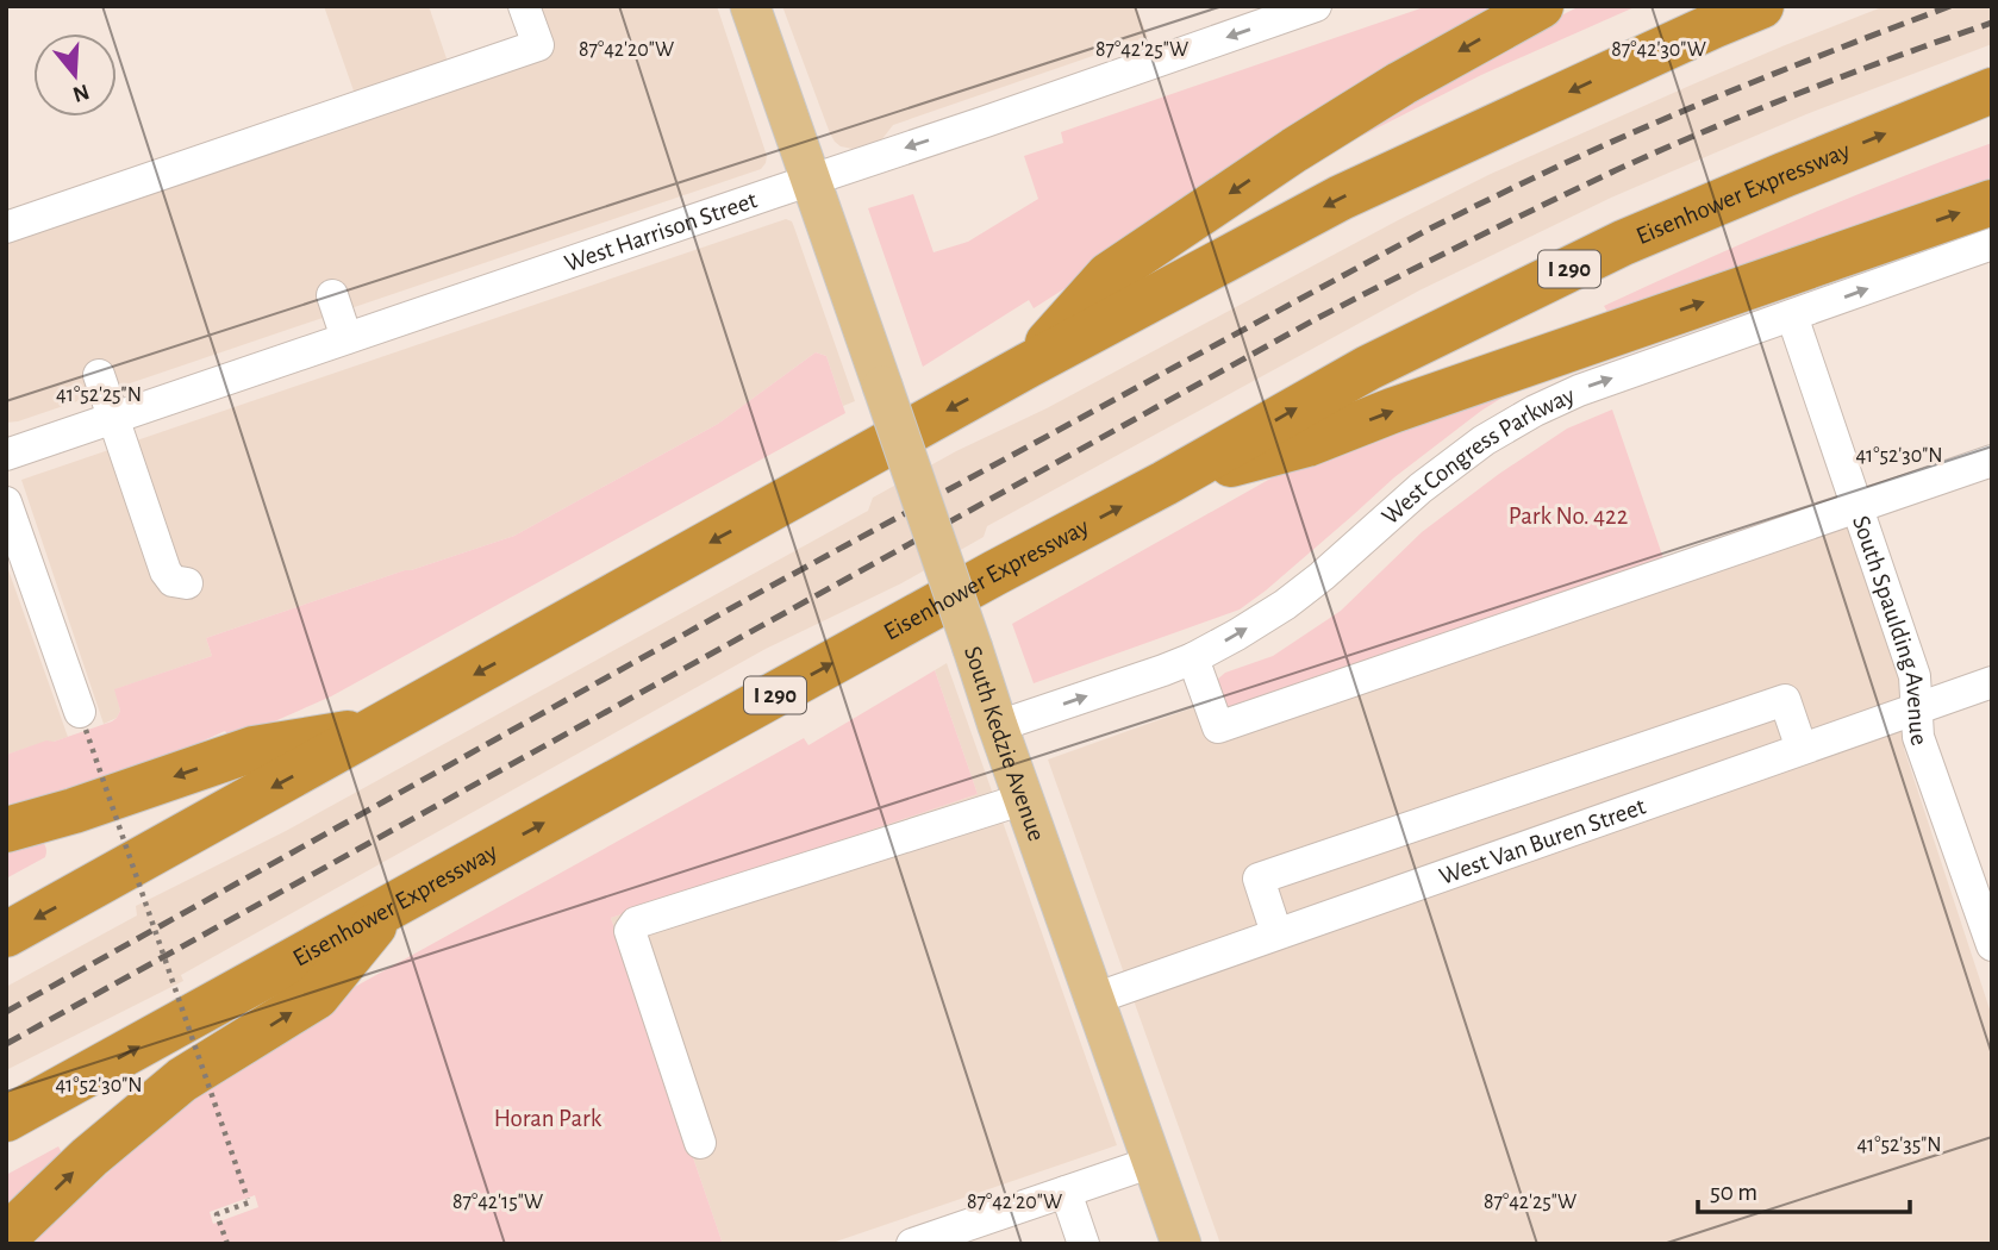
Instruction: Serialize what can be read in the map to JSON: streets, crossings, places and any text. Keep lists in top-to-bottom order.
{
  "streets": {
    "highway": ["Eisenhower Expressway", "I 290"],
    "main road": ["South Kedzie Avenue"],
    "street": [
      "West Harrison Street",
      "West Congress Parkway",
      "South Spaulding Avenue",
      "West Van Buren Street"
    ]
  },
  "crossings": [
    ["West Harrison Street", "South Kedzie Avenue"],
    ["West Congress Parkway", "South Spaulding Avenue"],
    ["West Congress Parkway", "South Kedzie Avenue"],
    ["South Spaulding Avenue", "West Van Buren Street"],
    ["South Kedzie Avenue", "West Van Buren Street"]
  ],
  "one_way": ["West Harrison Street", "West Congress Parkway"],
  "parks": ["Park No. 422", "Horan Park"],
  "scale_bar": "50 m",
  "north": "bottom",
  "coordinates": [
    "87°42'20\"W",
    "87°42'25\"W",
    "87°42'30\"W",
    "41°52'25\"N",
    "41°52'30\"N",
    "41°52'35\"N",
    "87°42'15\"W"
  ]
}
